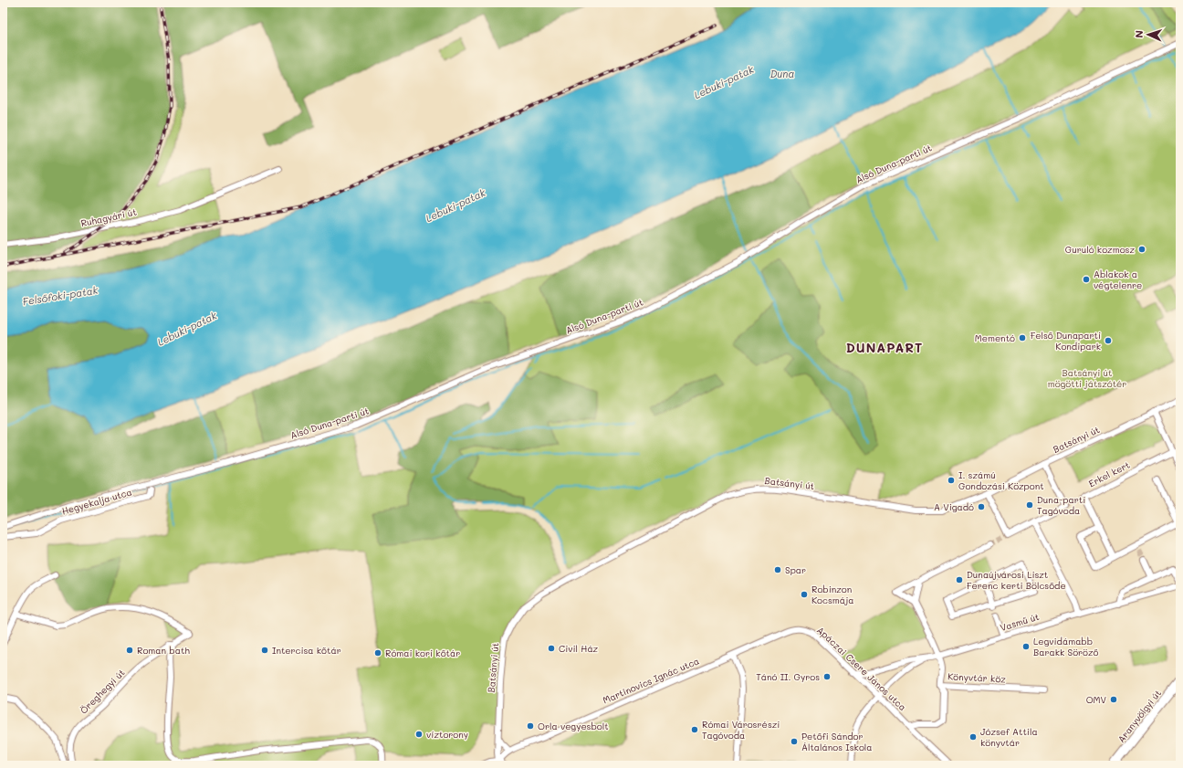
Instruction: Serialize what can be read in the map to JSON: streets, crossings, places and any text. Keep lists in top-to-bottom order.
{
  "streets": {
    "street": [
      "Alsó Duna-parti út",
      "Ruhagyári út",
      "Batsányi út",
      "Erkel kert",
      "Hegyekalja utca",
      "Vasmű út",
      "Apáczai Csere János utca",
      "Könyvtár köz",
      "Martinovics Ignác utca",
      "Öreghegyi út",
      "Aranyvölgyi út"
    ]
  },
  "crossings": [
    ["Batsányi út", "Martinovics Ignác utca"],
    ["Vasmű út", "Apáczai Csere János utca"],
    ["Vasmű út", "Könyvtár köz"],
    ["Apáczai Csere János utca", "Martinovics Ignác utca"]
  ],
  "districts": ["DUNAPART"],
  "water": ["Duna", "Lebuki-patak", "Felsőfoki-patak"],
  "parks": ["Batsányi út mögötti játszótér"],
  "places": [
    "Guruló kozmosz",
    "Ablakok a végtelenre",
    "Mementó",
    "Felső Dunaparti Kondipark",
    "I. számú Gondozási Központ",
    "Duna-parti Tagóvoda",
    "A Vigadó",
    "Spar",
    "Dunaújvárosi Liszt Ferenc kerti Bölcsőde",
    "Robinzon Kocsmája",
    "Legvidámabb Barakk Söröző",
    "Civil Ház",
    "Roman bath",
    "Intercisa kőtár",
    "Római kori kőtár",
    "Tánó II. Gyros",
    "OMV",
    "Orla vegyesbolt",
    "Római Városrészi Tagóvoda",
    "víztorony",
    "József Attila könyvtár",
    "Petőfi Sándor Általános Iskola"
  ],
  "north": "left"
}
